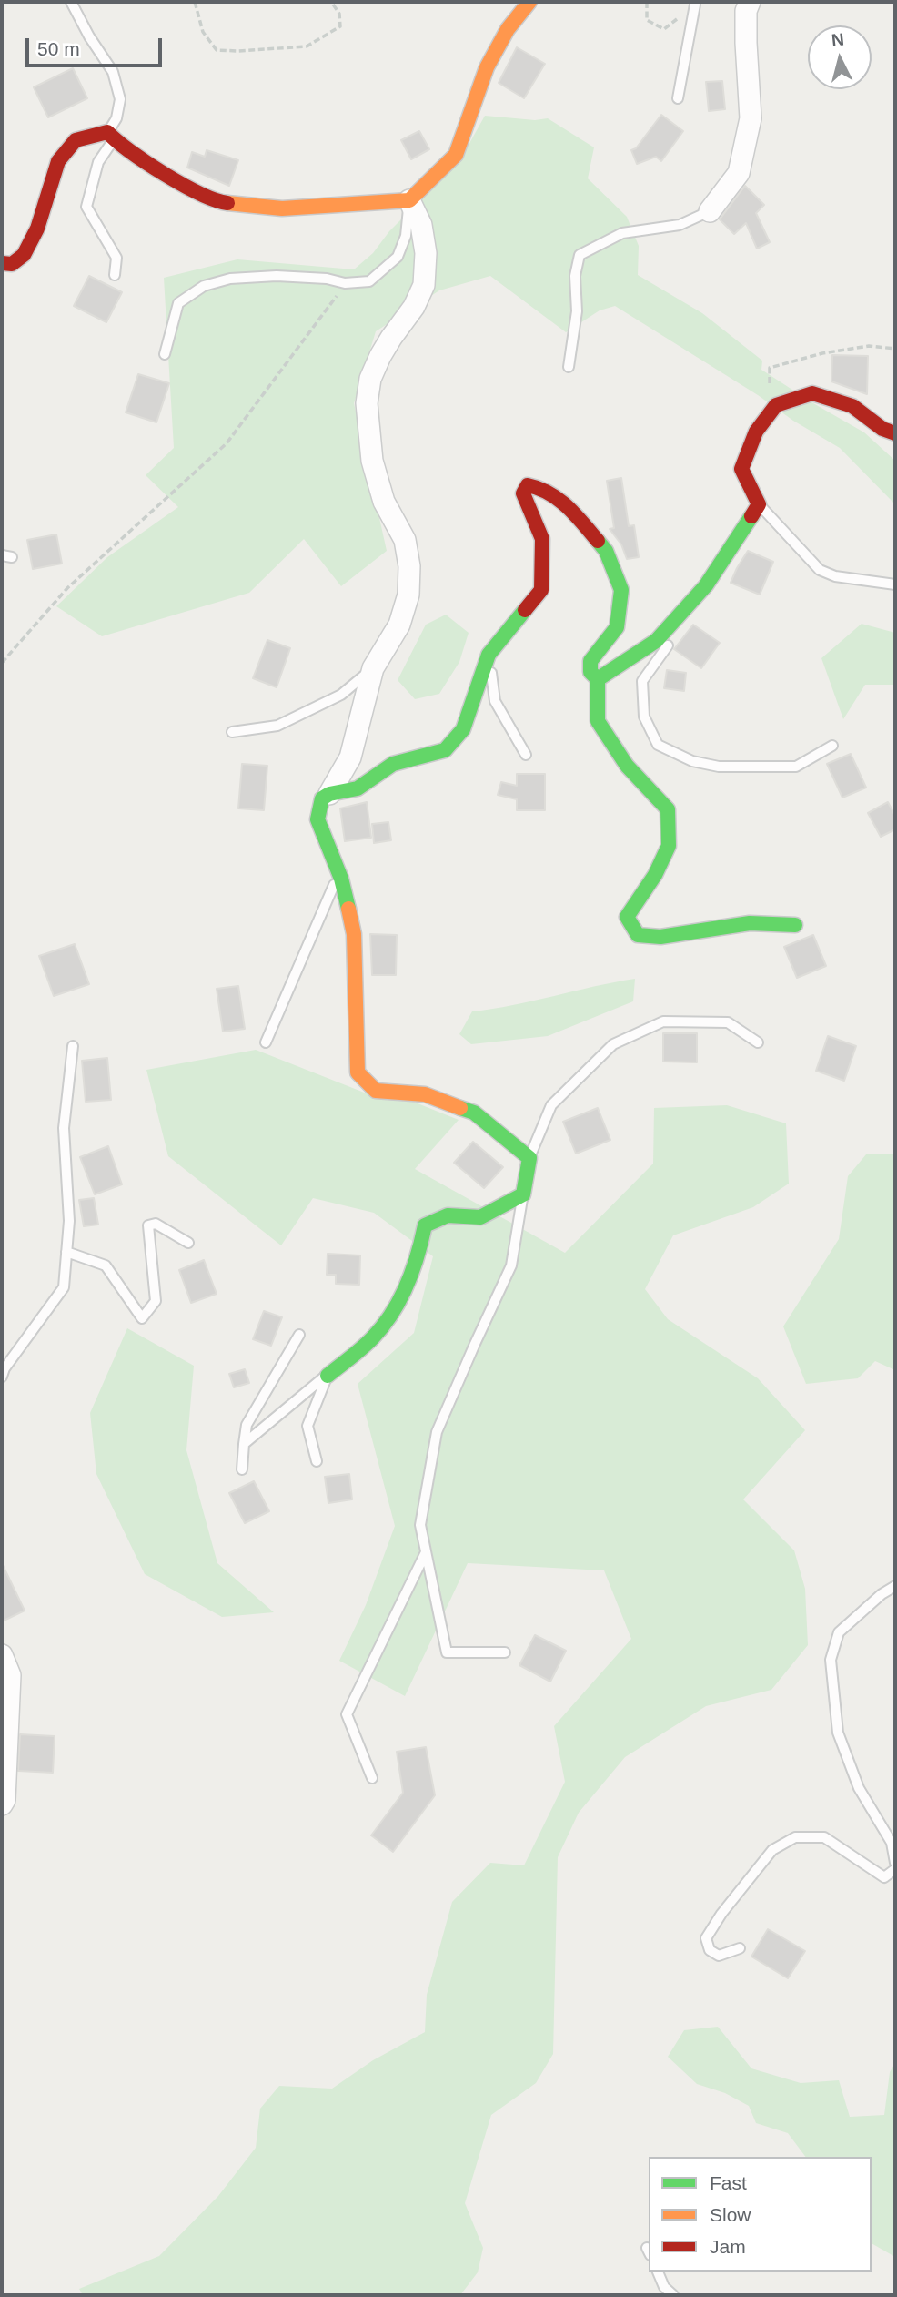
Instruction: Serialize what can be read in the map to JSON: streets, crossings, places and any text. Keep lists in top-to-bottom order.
{
  "legend": ["Fast", "Slow", "Jam"],
  "scale_bar": "50 m",
  "north": "top"
}
